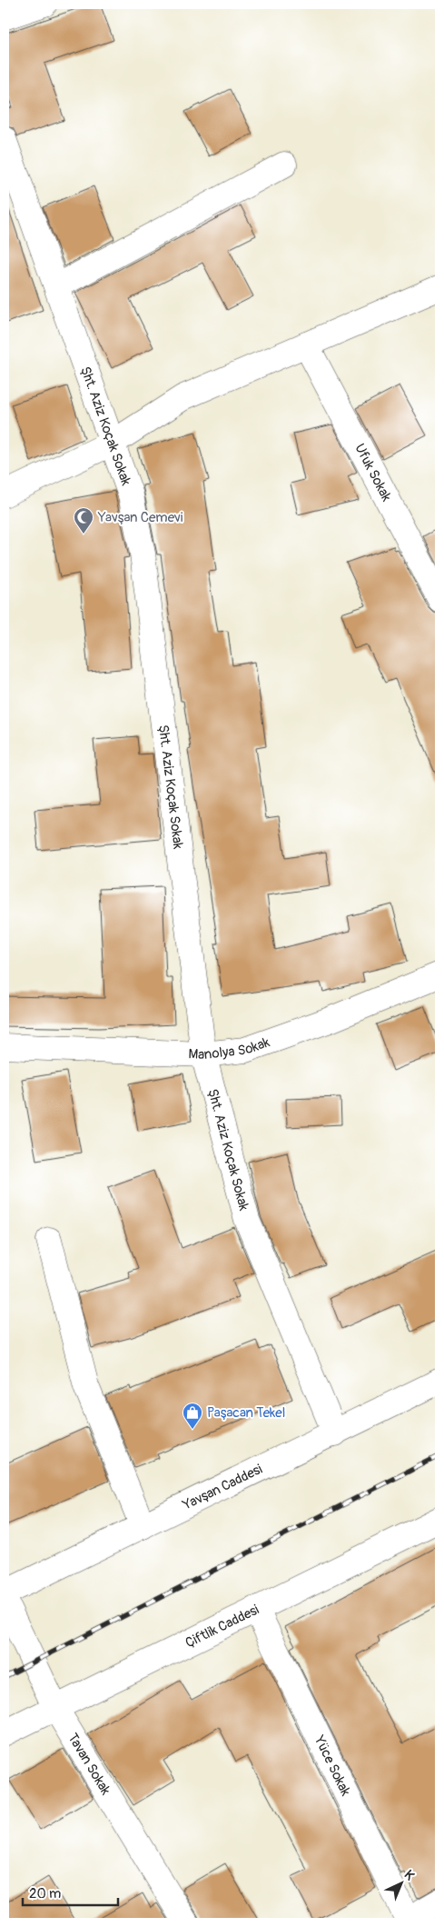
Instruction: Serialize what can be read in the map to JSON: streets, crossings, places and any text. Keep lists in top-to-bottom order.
{
  "streets": {
    "street": [
      "Şht. Aziz Koçak Sokak",
      "Ufuk Sokak",
      "Manolya Sokak",
      "Yavşan Caddesi",
      "Çiftlik Caddesi",
      "Tavan Sokak",
      "Yüce Sokak"
    ]
  },
  "crossings": [
    ["Şht. Aziz Koçak Sokak", "Manolya Sokak"],
    ["Şht. Aziz Koçak Sokak", "Yavşan Caddesi"],
    ["Çiftlik Caddesi", "Tavan Sokak"],
    ["Çiftlik Caddesi", "Yüce Sokak"]
  ],
  "places": {
    "mosque": ["Yavşan Cemevi"],
    "shop": ["Paşacan Tekel"]
  },
  "scale_bar": "20 m",
  "north": "top right"
}
